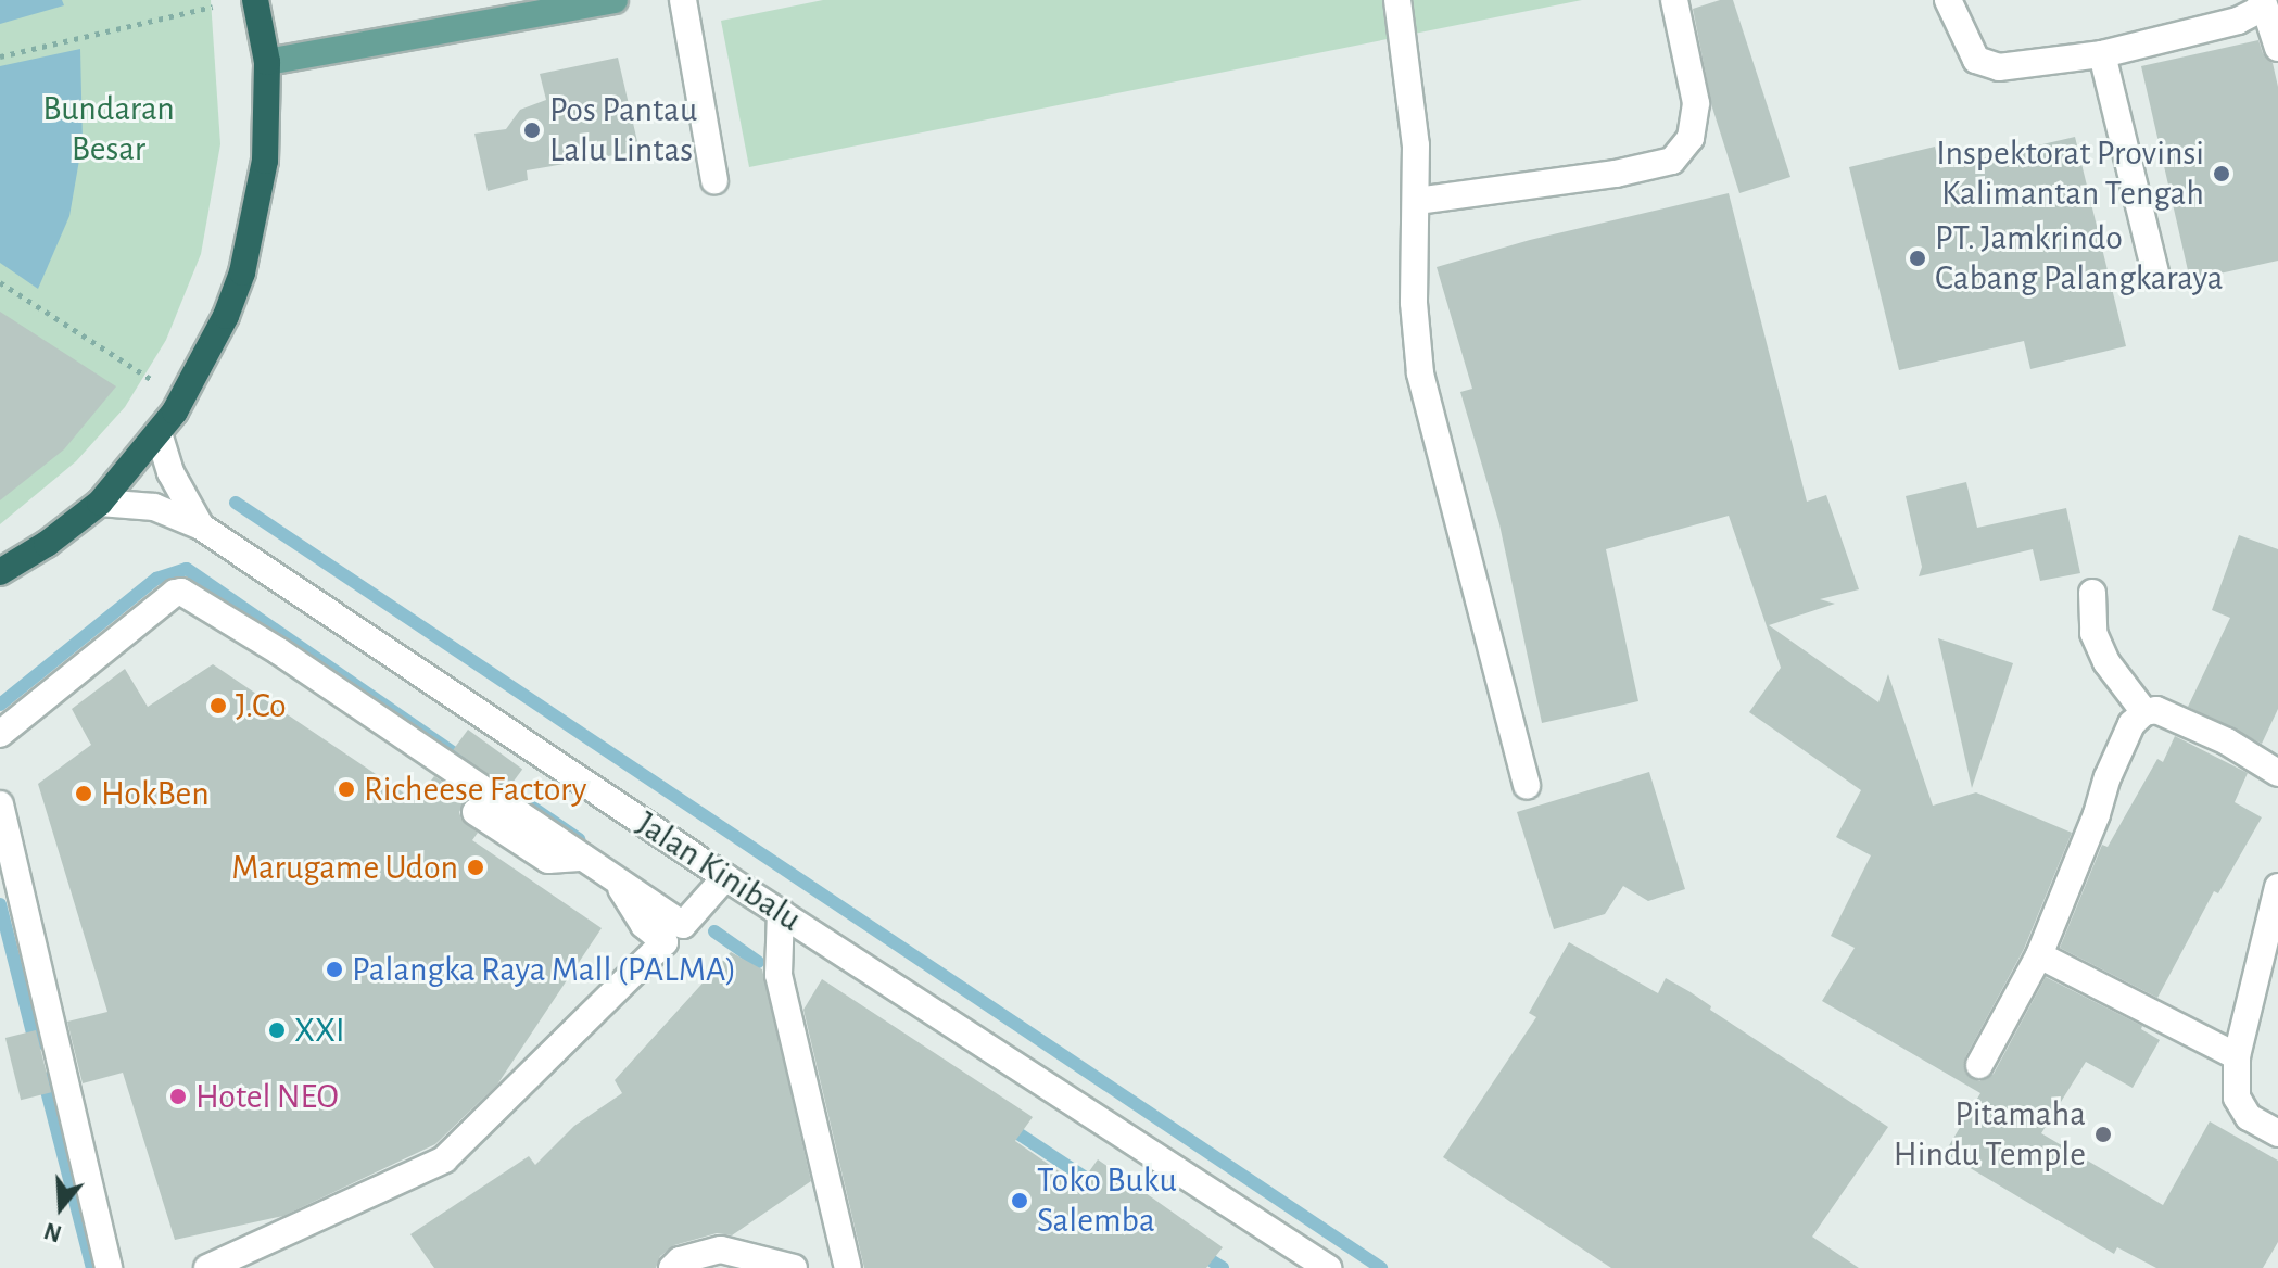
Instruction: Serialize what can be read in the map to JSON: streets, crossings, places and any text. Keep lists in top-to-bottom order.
{
  "streets": {
    "street": ["Jalan Kinibalu"]
  },
  "parks": ["Bundaran Besar"],
  "places": [
    "Pos Pantau Lalu Lintas",
    "Inspektorat Provinsi Kalimantan Tengah",
    "PT. Jamkrindo Cabang Palangkaraya",
    "J.Co",
    "Richeese Factory",
    "HokBen",
    "Marugame Udon",
    "Palangka Raya Mall (PALMA)",
    "XXI",
    "Hotel NEO",
    "Pitamaha Hindu Temple",
    "Toko Buku Salemba"
  ],
  "north": "bottom"
}
